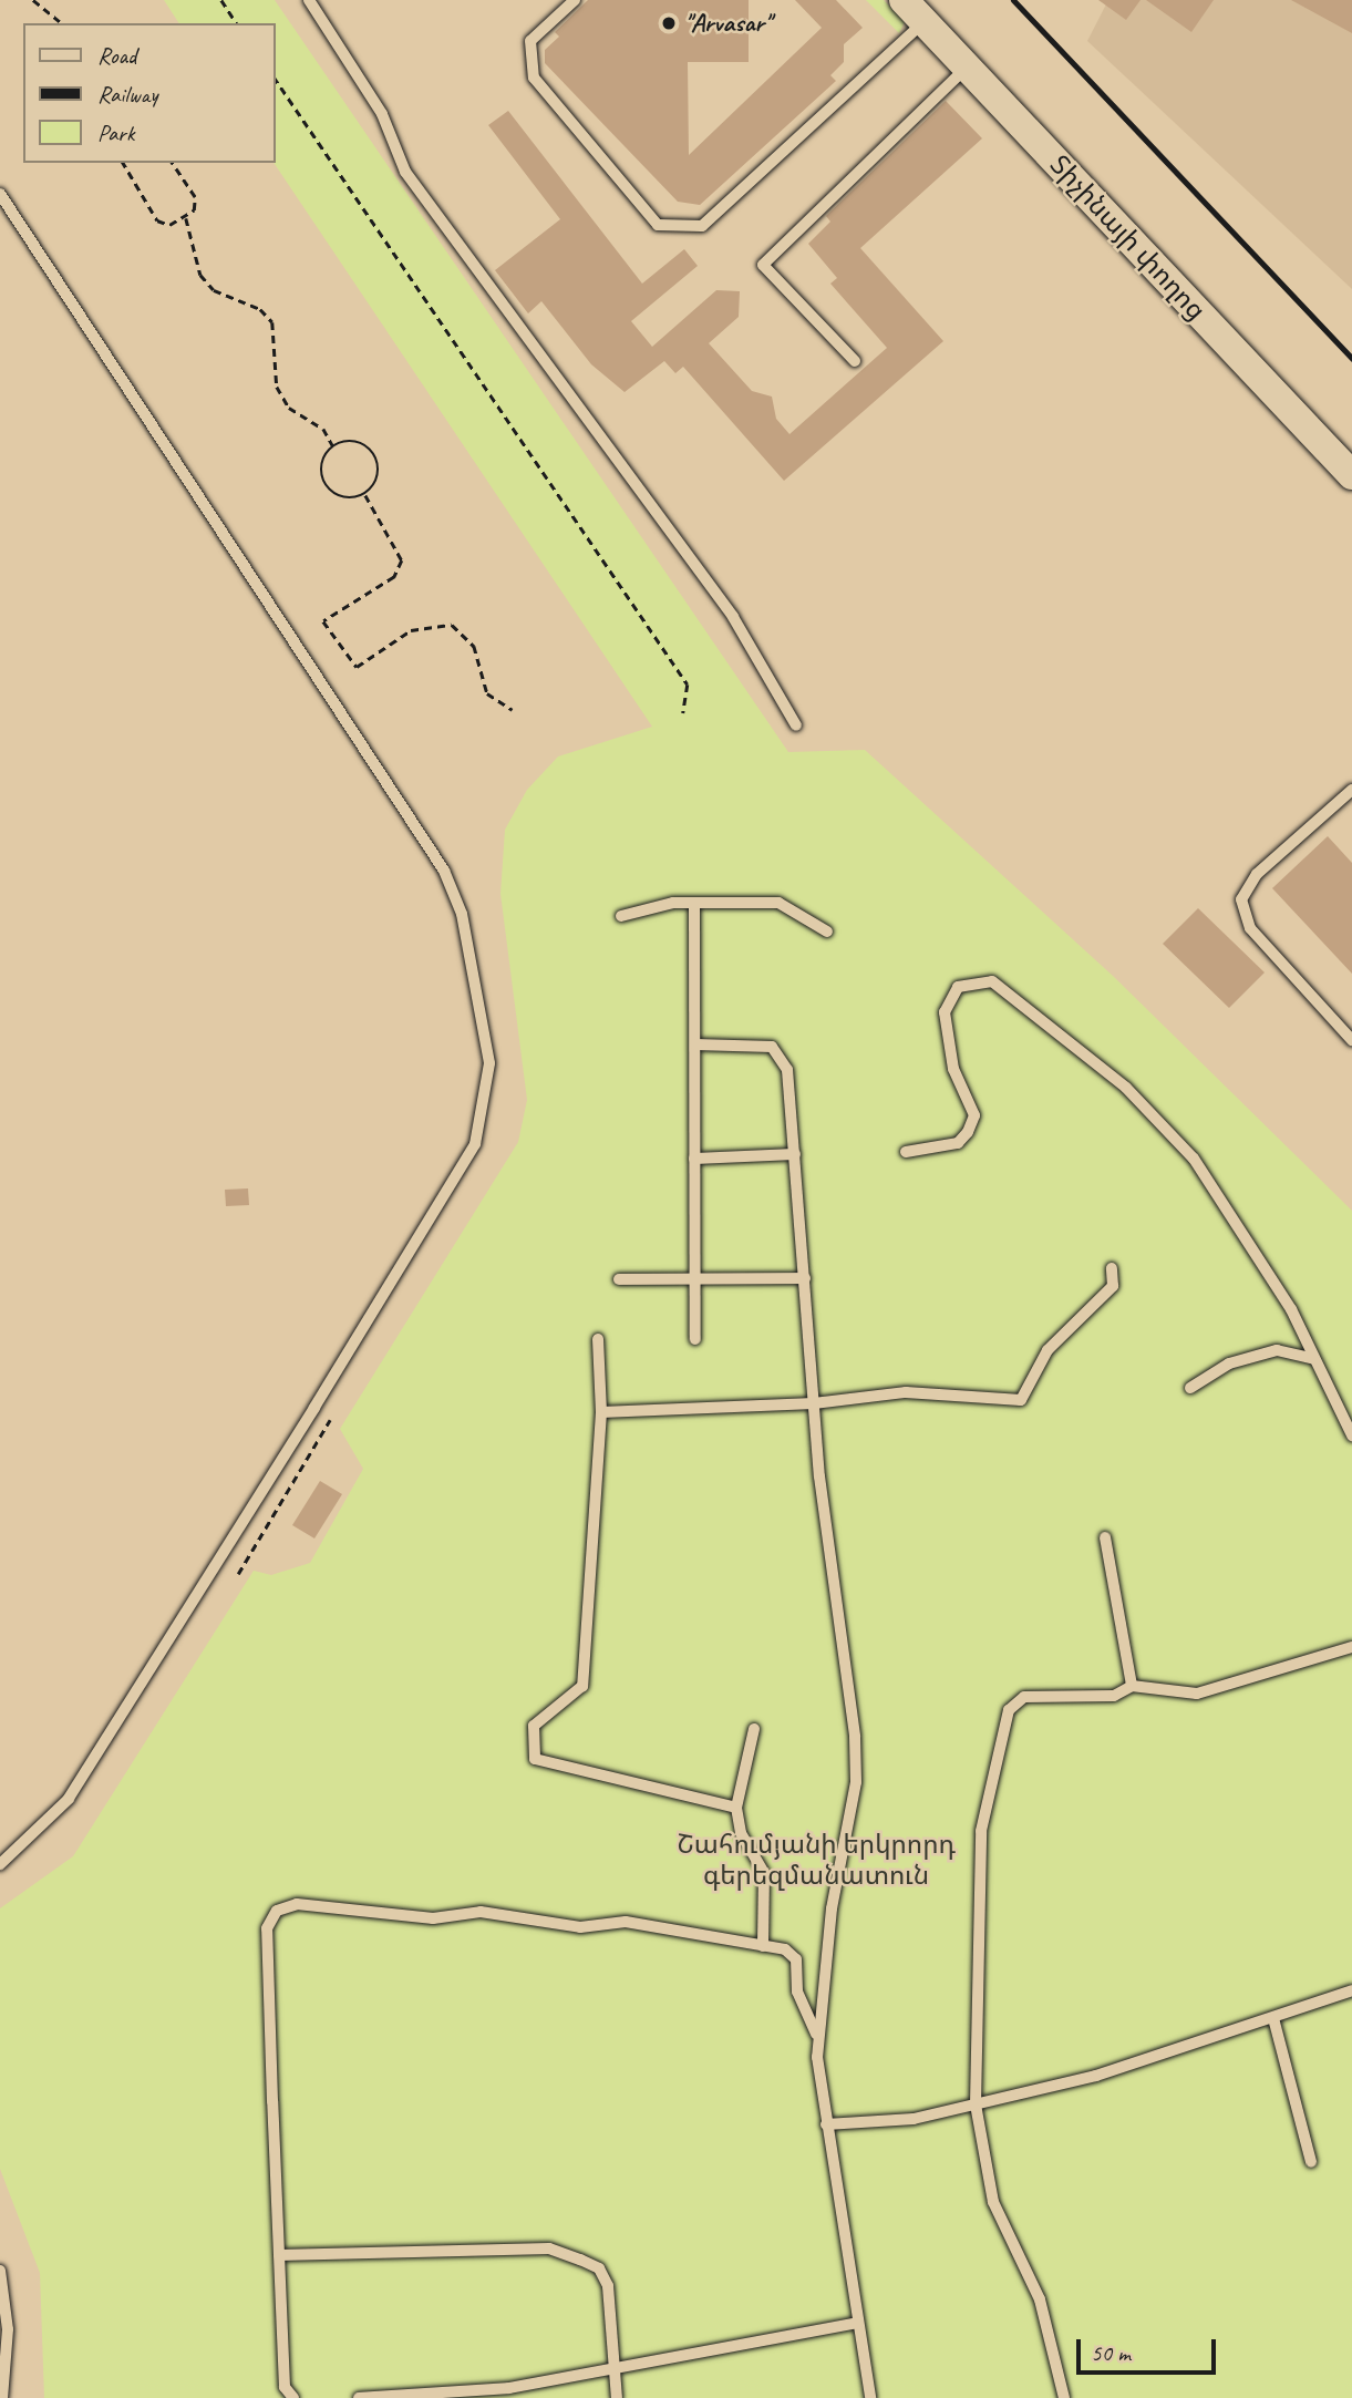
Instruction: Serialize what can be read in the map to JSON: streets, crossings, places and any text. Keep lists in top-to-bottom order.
{
  "streets": {
    "street": ["Տիչինայի փողոց"]
  },
  "parks": ["Շահումյանի երկրորդ գերեզմանատուն"],
  "places": ["\"Arvasar\""],
  "legend": ["Road", "Railway", "Park"],
  "scale_bar": "50 m"
}
